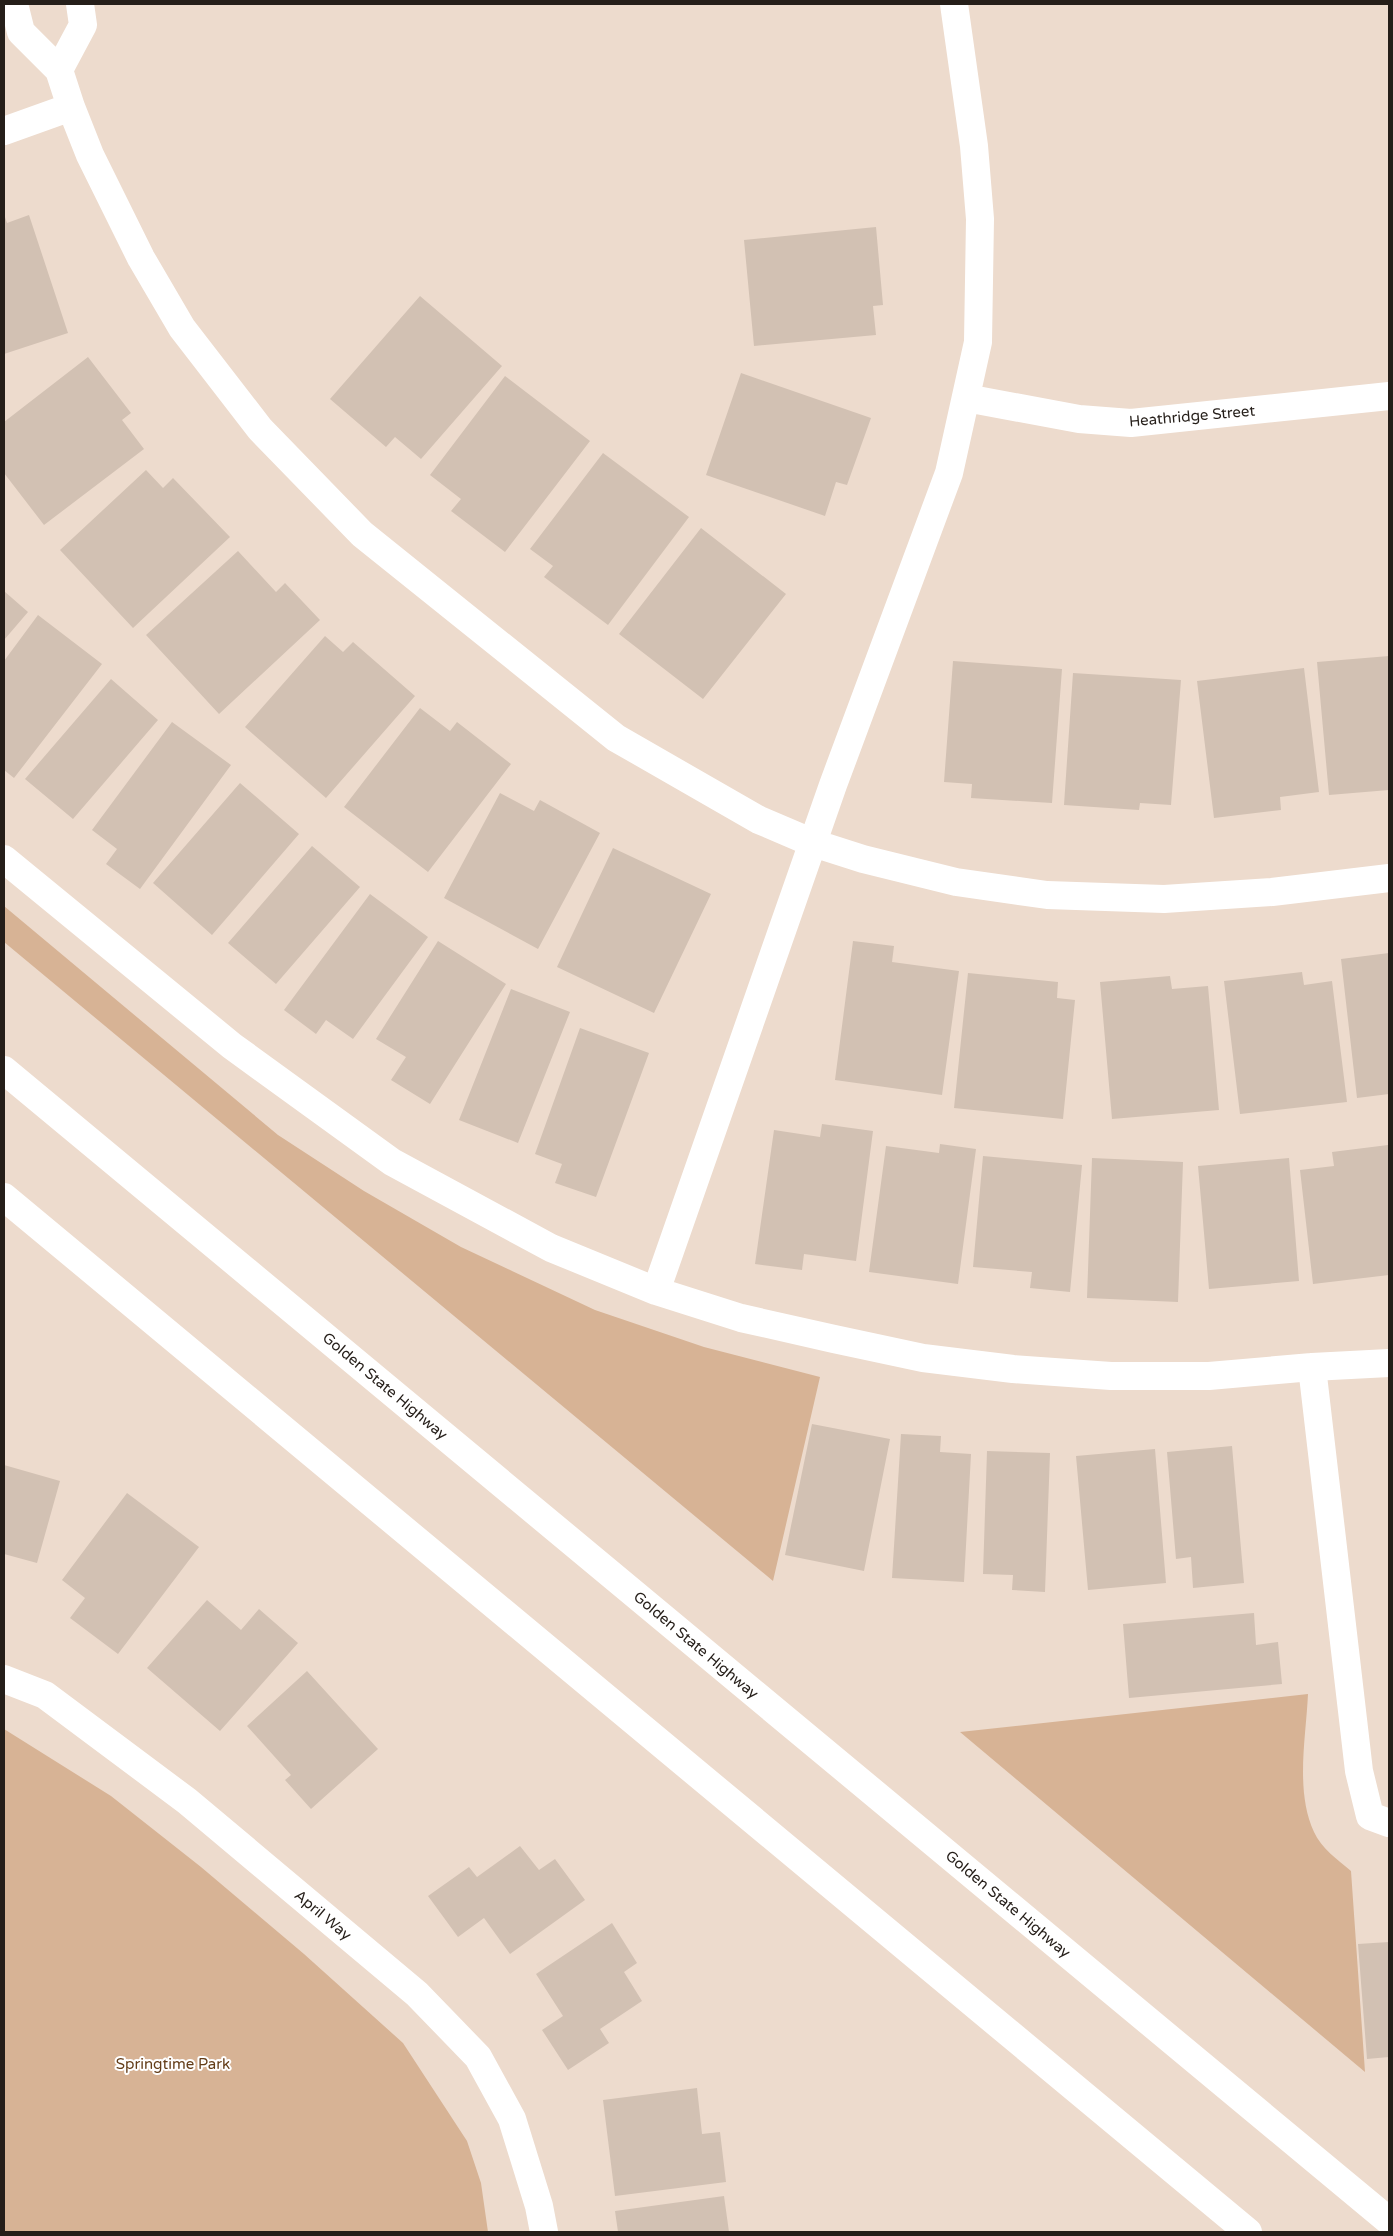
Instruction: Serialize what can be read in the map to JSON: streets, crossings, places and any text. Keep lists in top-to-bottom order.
{
  "streets": {
    "main road": ["Heathridge Street", "Golden State Highway", "April Way"]
  },
  "parks": ["Springtime Park"]
}
